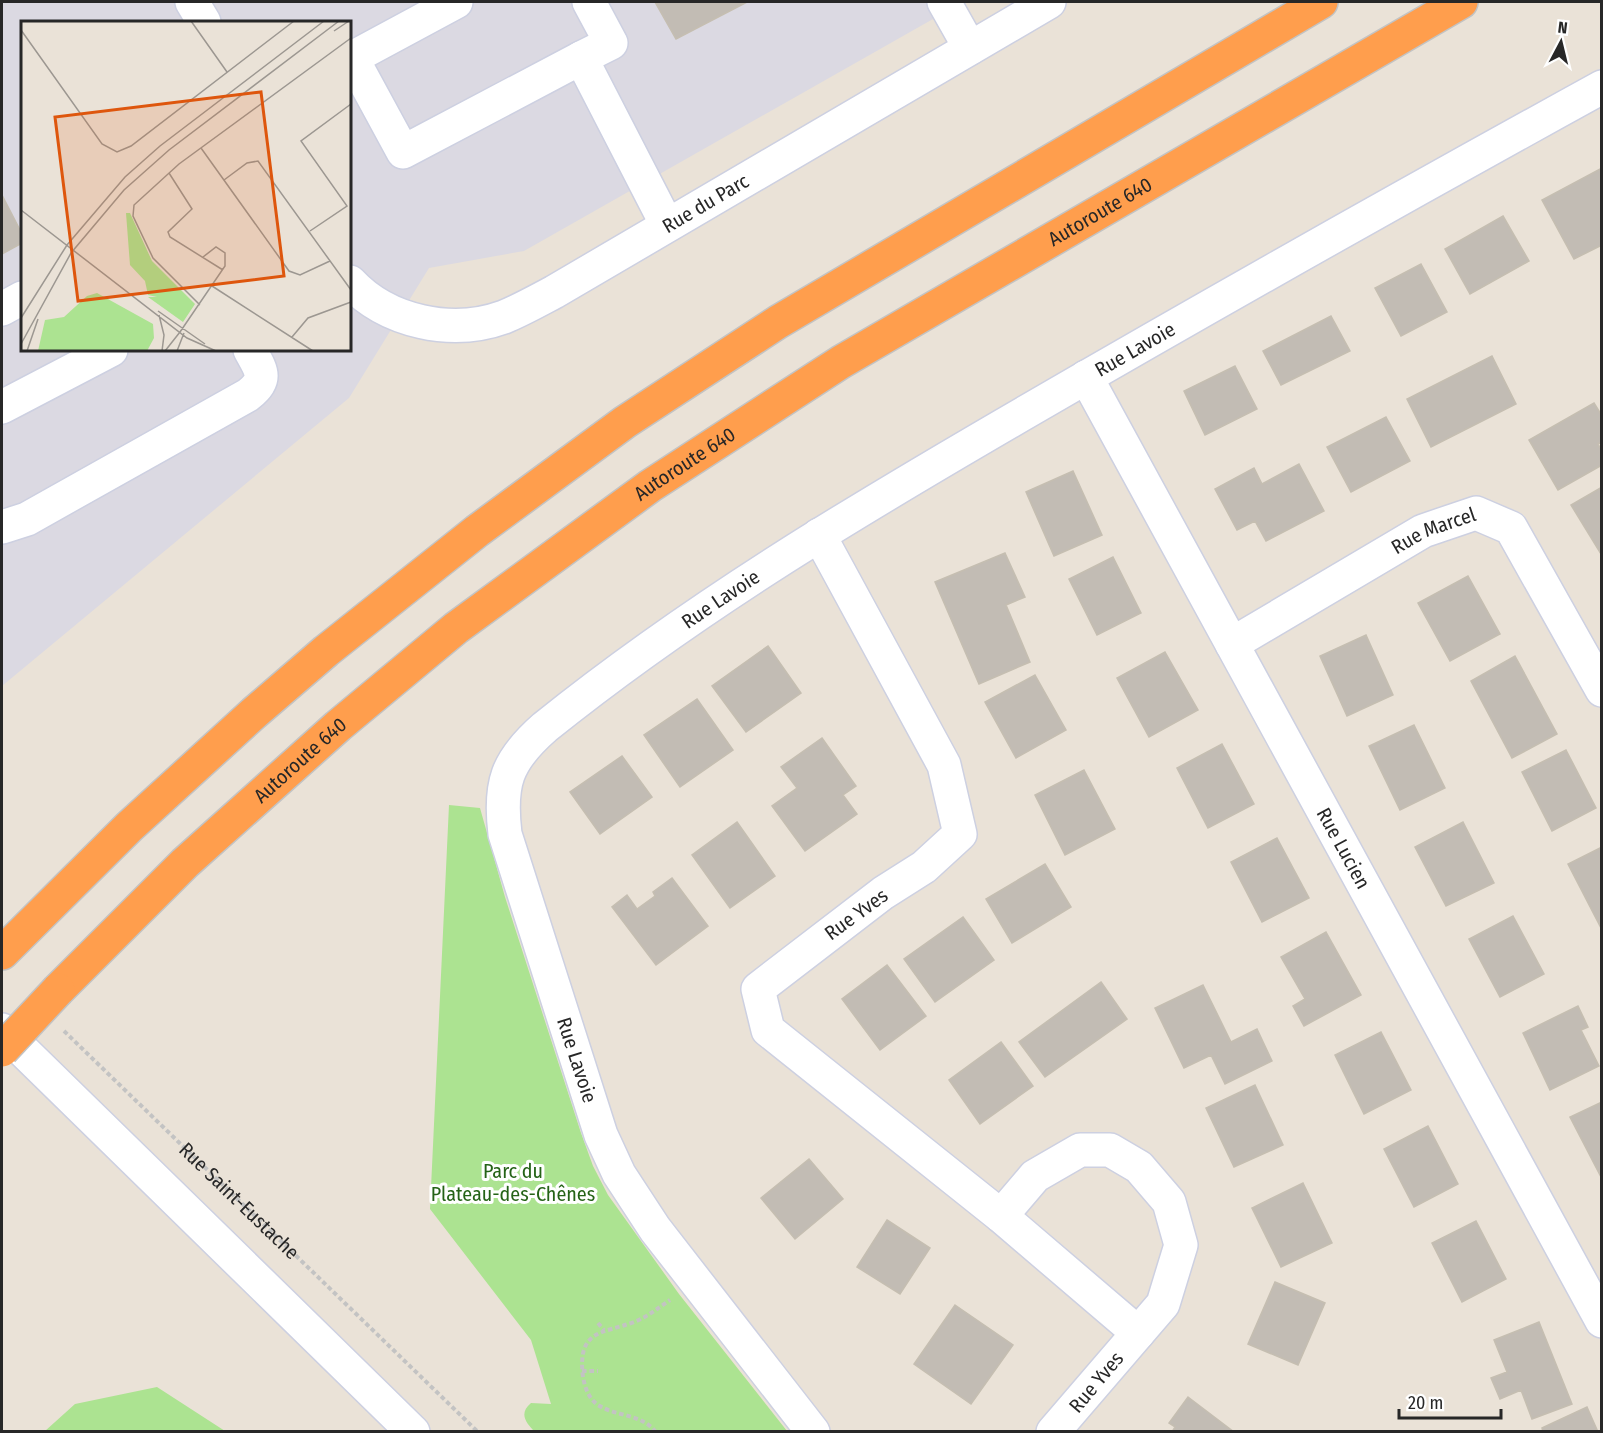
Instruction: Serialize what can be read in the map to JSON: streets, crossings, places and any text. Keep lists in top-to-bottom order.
{
  "streets": {
    "highway": ["Autoroute 640"],
    "street": [
      "Rue du Parc",
      "Rue Lavoie",
      "Rue Marcel",
      "Rue Lucien",
      "Rue Yves"
    ],
    "path": ["Rue Saint-Eustache"]
  },
  "crossings": [
    ["Rue Lavoie", "Rue Lucien"],
    ["Rue Lavoie", "Rue Yves"],
    ["Rue Marcel", "Rue Lucien"]
  ],
  "parks": ["Parc du Plateau-des-Chênes"],
  "scale_bar": "20 m",
  "north": "top"
}
